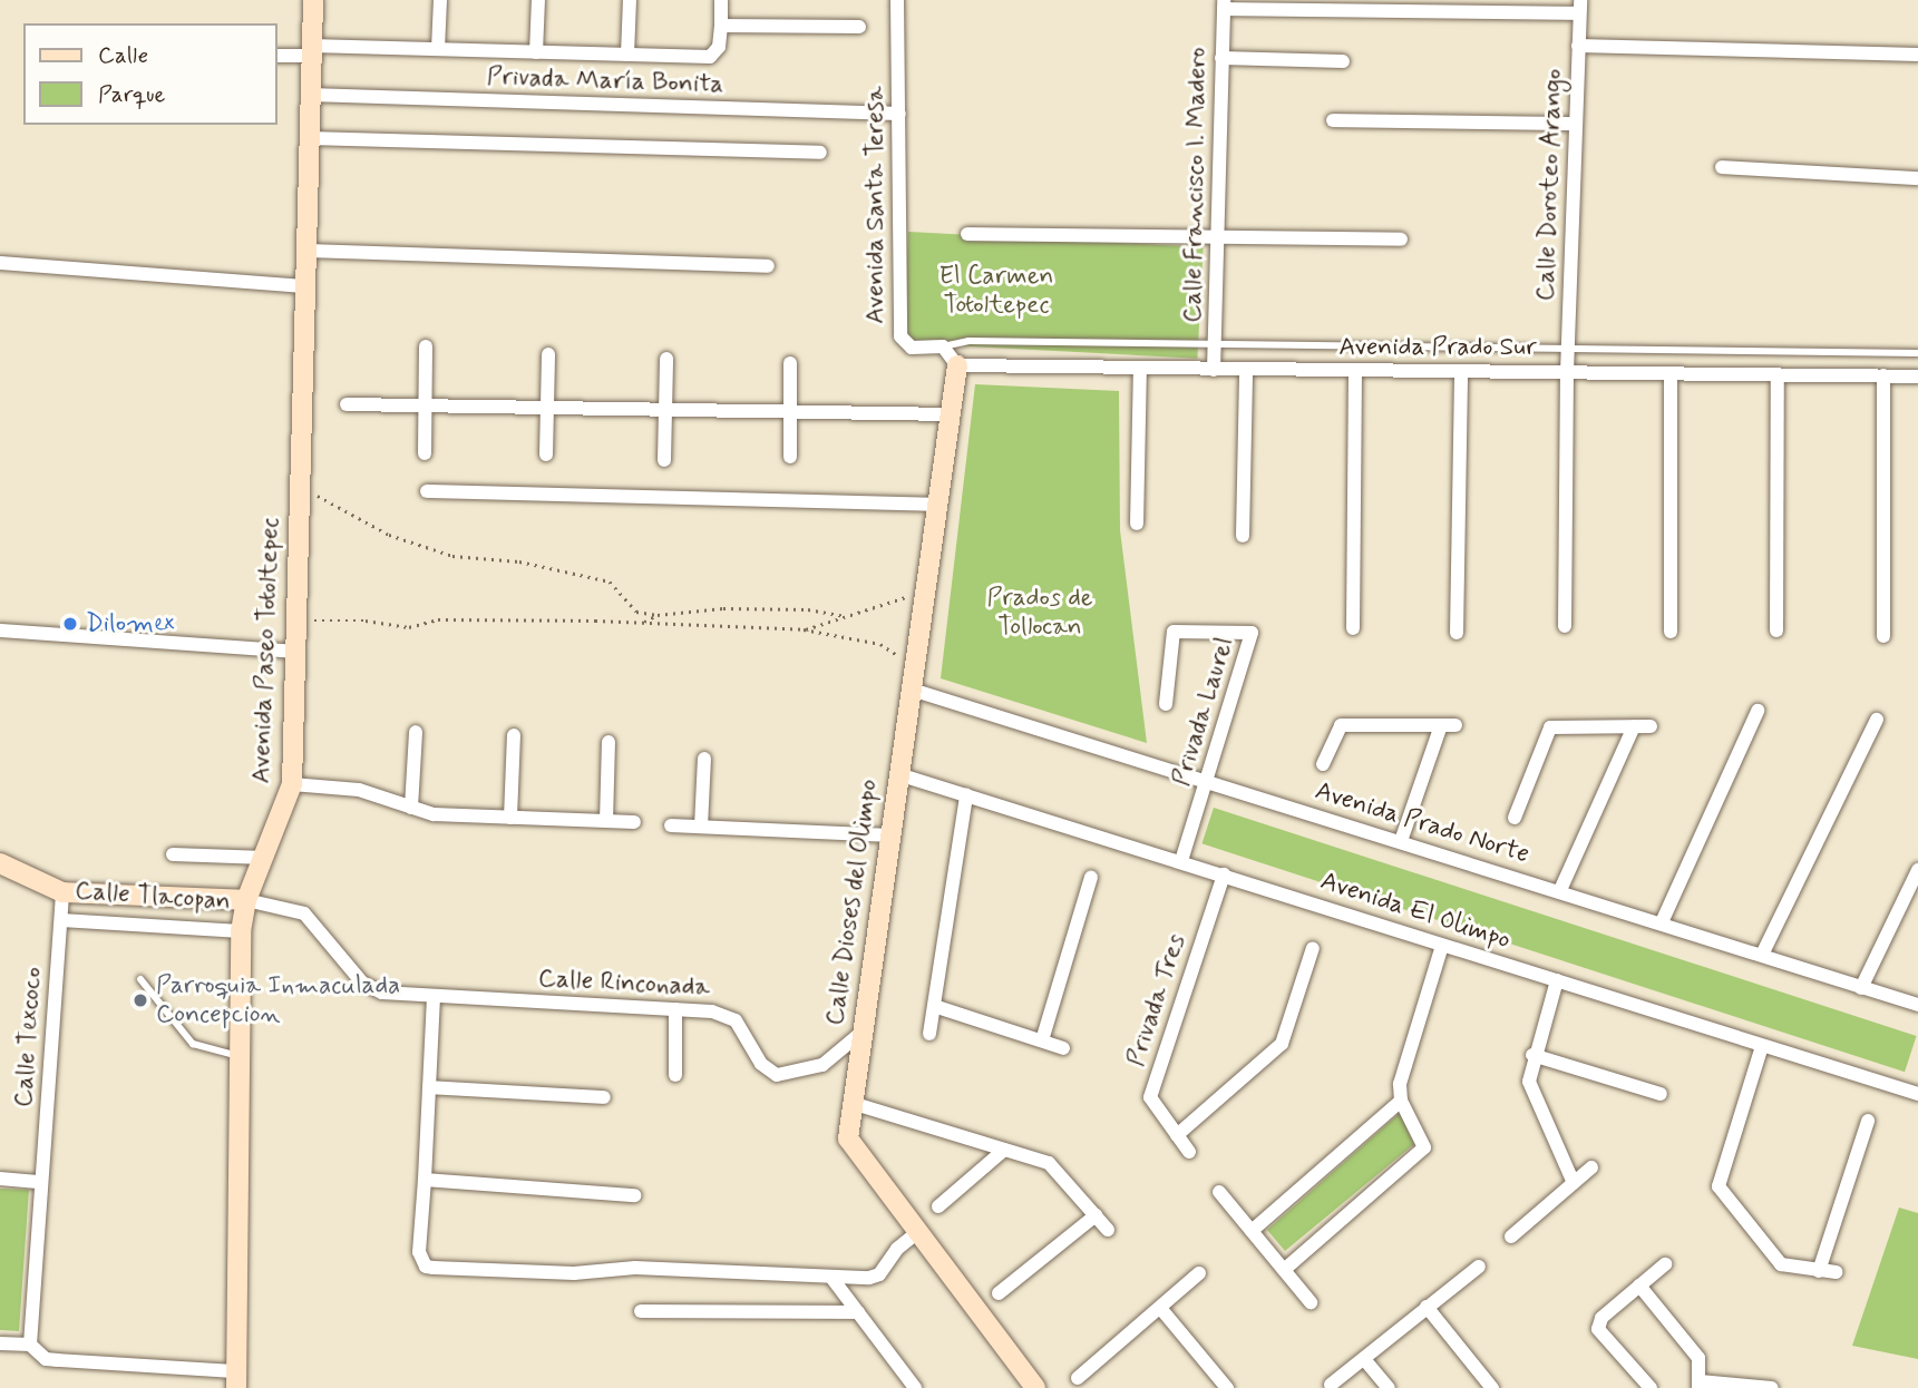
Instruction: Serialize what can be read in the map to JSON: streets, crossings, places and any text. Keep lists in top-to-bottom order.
{
  "streets": {
    "main road": ["Avenida Paseo Totoltepec", "Calle Tlacopan", "Calle Dioses del Olimpo"],
    "street": [
      "Privada María Bonita",
      "Calle Francisco I. Madero",
      "Calle Doroteo Arango",
      "Avenida Santa Teresa",
      "Avenida Prado Sur",
      "Privada Laurel",
      "Avenida Prado Norte",
      "Avenida El Olimpo",
      "Calle Rinconada",
      "Privada Tres",
      "Calle Texcoco"
    ]
  },
  "crossings": [
    ["Privada María Bonita", "Avenida Santa Teresa"],
    ["Privada María Bonita", "Avenida Paseo Totoltepec"],
    ["Calle Francisco I. Madero", "Avenida Prado Sur"],
    ["Calle Doroteo Arango", "Avenida Prado Sur"],
    ["Avenida Prado Sur", "Calle Dioses del Olimpo"],
    ["Avenida Paseo Totoltepec", "Calle Tlacopan"],
    ["Avenida Paseo Totoltepec", "Calle Rinconada"],
    ["Privada Laurel", "Avenida Prado Norte"],
    ["Privada Laurel", "Avenida El Olimpo"],
    ["Avenida Prado Norte", "Calle Dioses del Olimpo"],
    ["Calle Tlacopan", "Calle Texcoco"],
    ["Calle Dioses del Olimpo", "Avenida El Olimpo"],
    ["Calle Dioses del Olimpo", "Calle Rinconada"],
    ["Avenida El Olimpo", "Privada Tres"]
  ],
  "parks": ["El Carmen Totoltepec", "Prados de Tollocan"],
  "places": ["Dilomex", "Parroquia Inmaculada Concepcion"],
  "legend": ["Calle", "Parque"]
}
